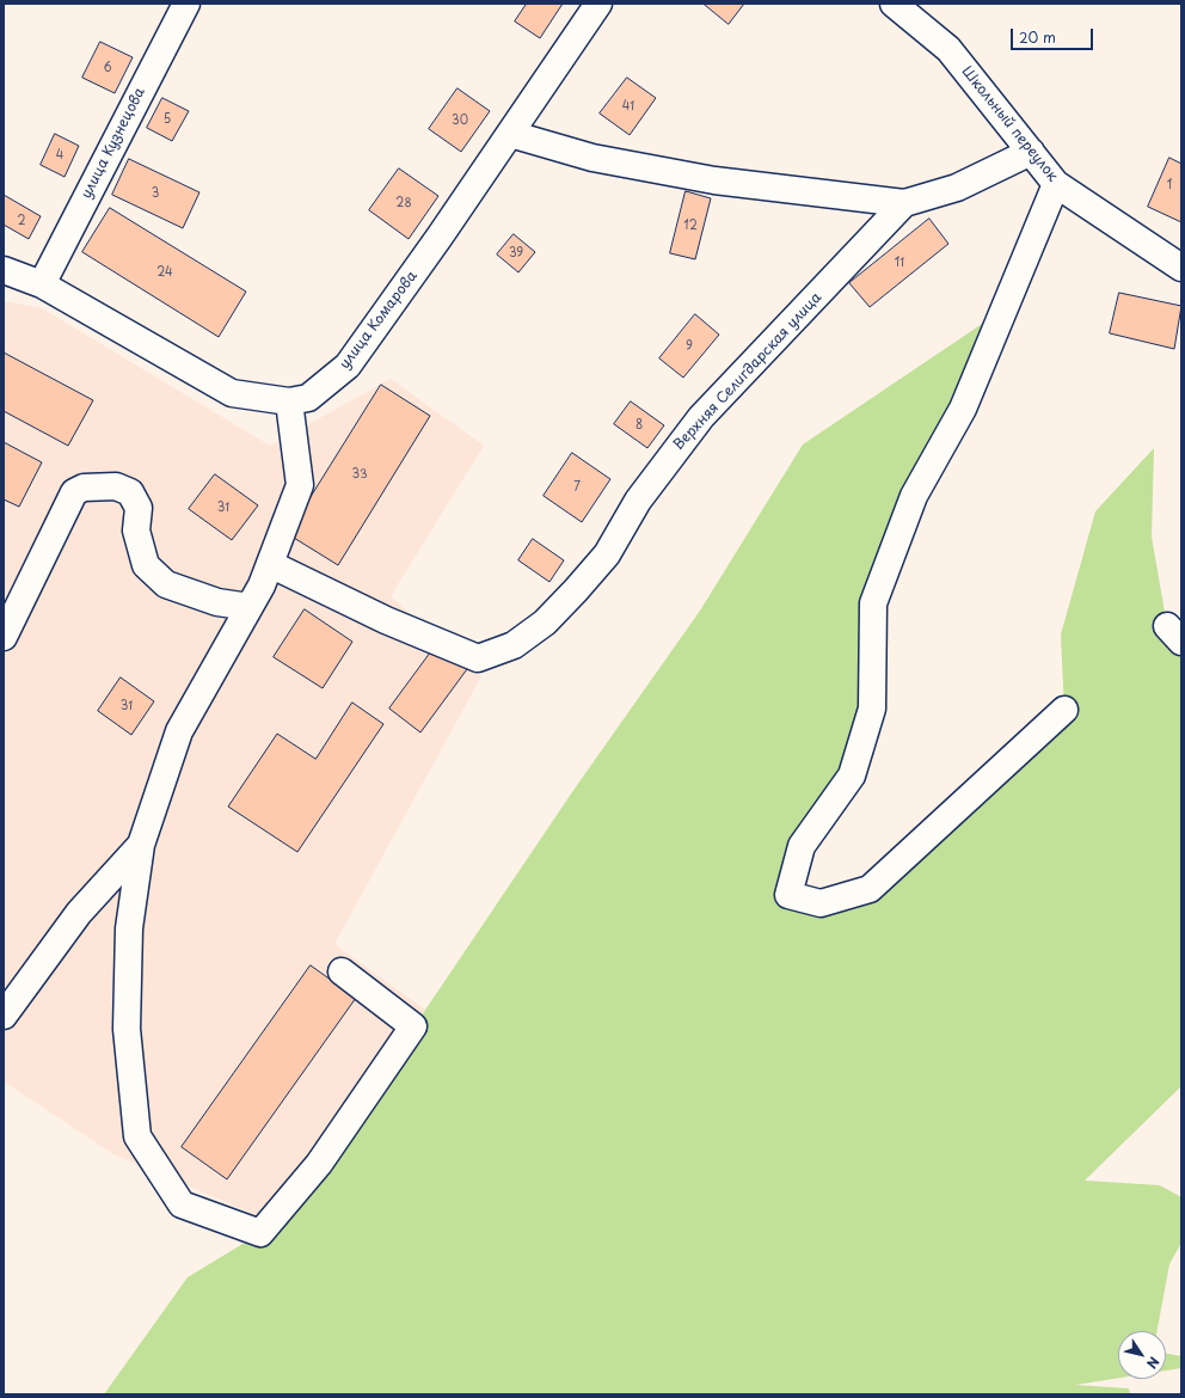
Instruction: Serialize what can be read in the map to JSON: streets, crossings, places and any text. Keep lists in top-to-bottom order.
{
  "streets": {
    "street": [
      "Школьный переулок",
      "улица Кузнецова",
      "улица Комарова",
      "Верхняя Селигдарская улица"
    ]
  },
  "crossings": [
    ["улица Кузнецова", "улица Комарова"]
  ],
  "house_numbers": [
    "6",
    "41",
    "5",
    "30",
    "4",
    "1",
    "3",
    "28",
    "2",
    "12",
    "39",
    "11",
    "24",
    "9",
    "8",
    "33",
    "7",
    "31",
    "31"
  ],
  "scale_bar": "20 m",
  "north": "bottom right"
}
